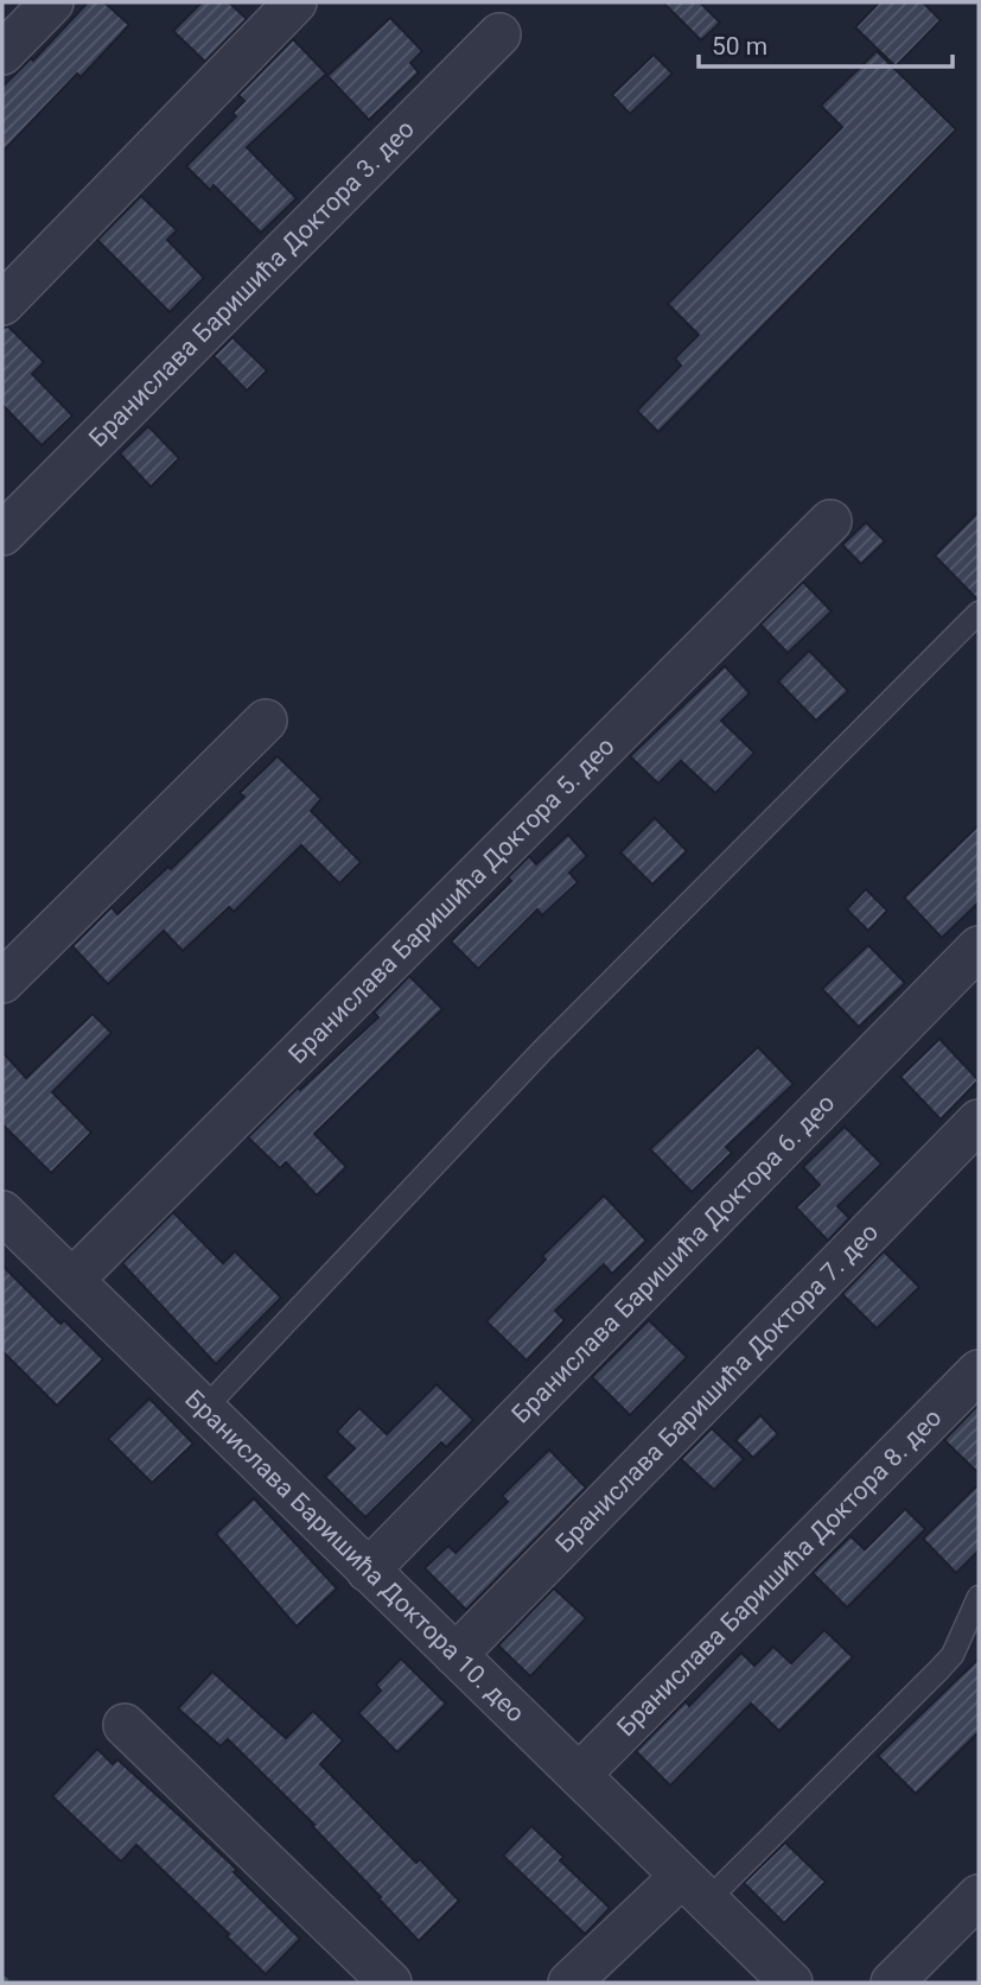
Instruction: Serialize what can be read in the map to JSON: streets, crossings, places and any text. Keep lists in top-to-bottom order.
{
  "streets": {
    "street": [
      "Бранислава Баришића Доктора 3. део",
      "Бранислава Баришића Доктора 5. део",
      "Бранислава Баришића Доктора 6. део",
      "Бранислава Баришића Доктора 7. део",
      "Бранислава Баришића Доктора 10. део",
      "Бранислава Баришића Доктора 8. део"
    ]
  },
  "crossings": [
    ["Бранислава Баришића Доктора 5. део", "Бранислава Баришића Доктора 10. део"],
    ["Бранислава Баришића Доктора 6. део", "Бранислава Баришића Доктора 10. део"],
    ["Бранислава Баришића Доктора 7. део", "Бранислава Баришића Доктора 10. део"],
    ["Бранислава Баришића Доктора 10. део", "Бранислава Баришића Доктора 8. део"]
  ],
  "scale_bar": "50 m"
}
